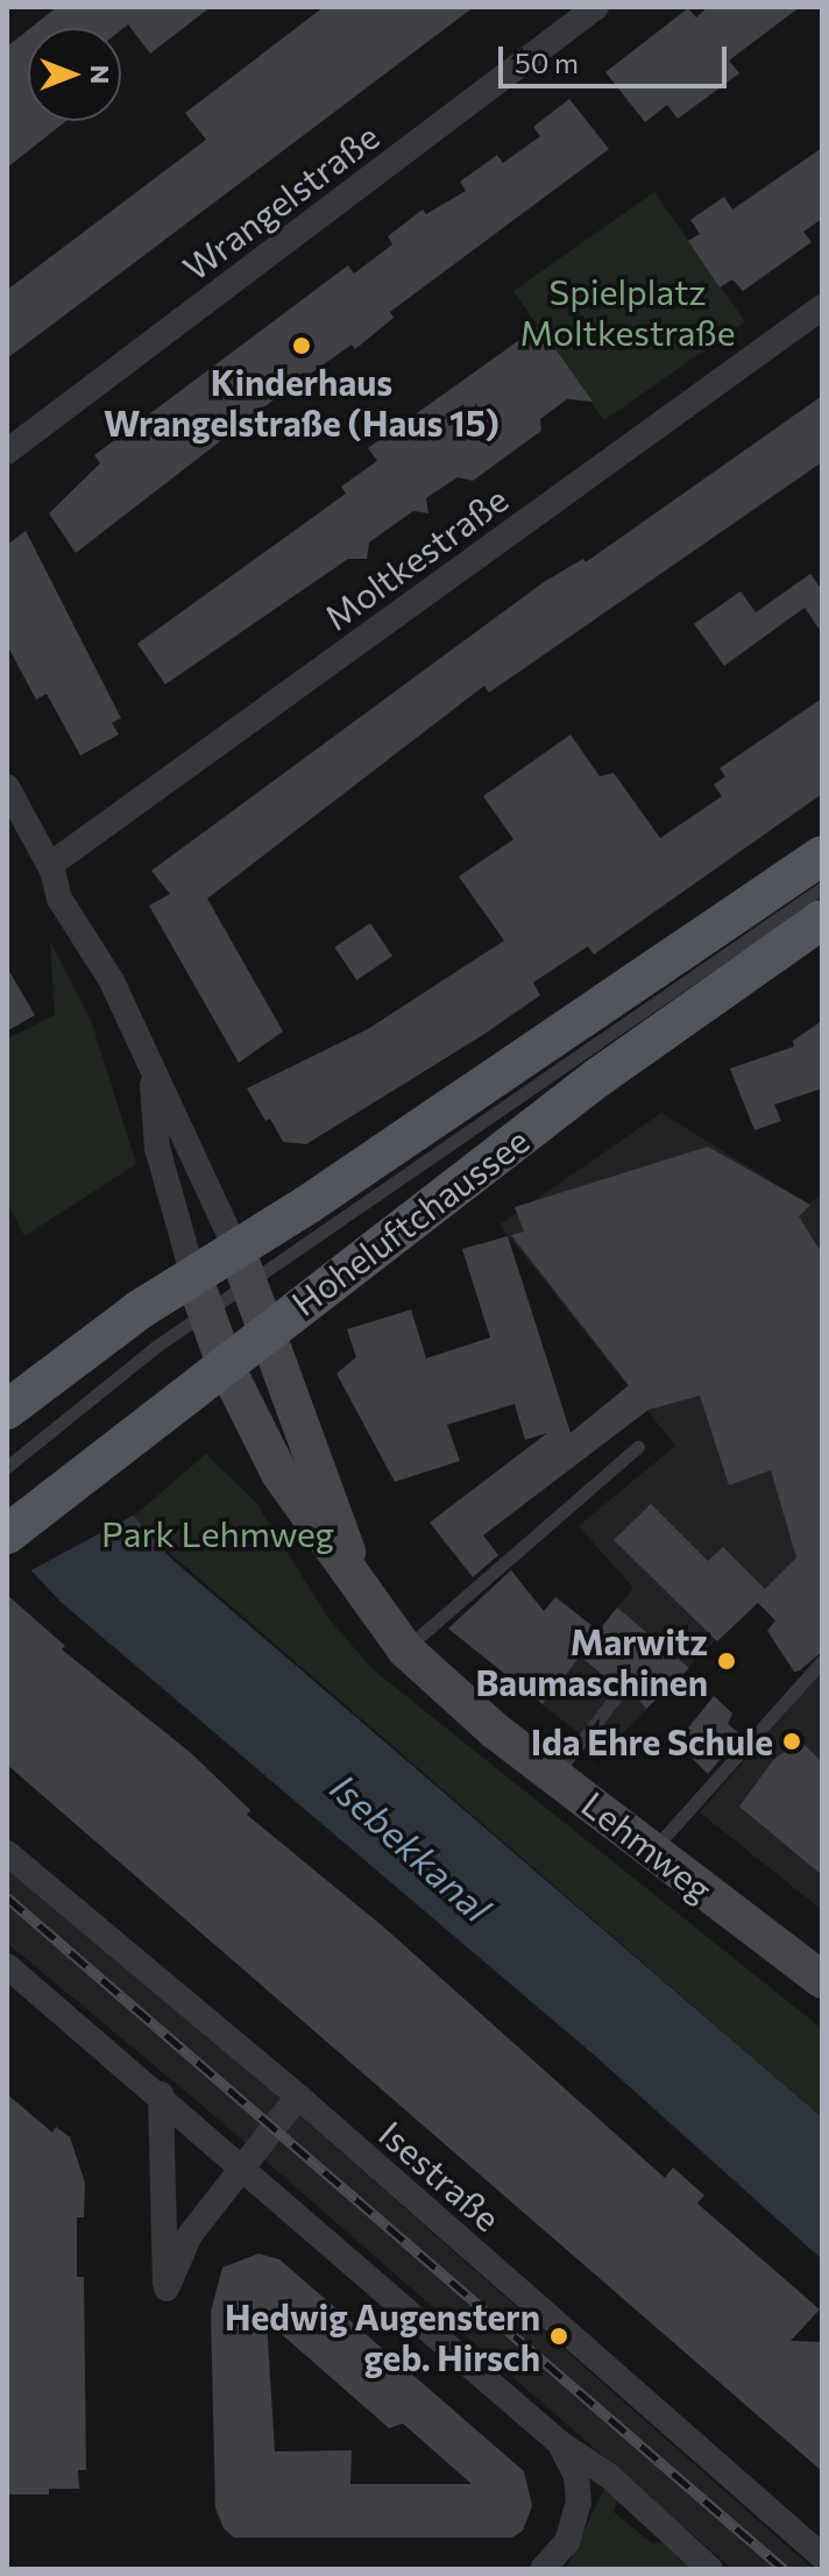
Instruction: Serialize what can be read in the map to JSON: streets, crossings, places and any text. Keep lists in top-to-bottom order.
{
  "streets": {
    "main road": ["Hoheluftchaussee"],
    "street": [
      "Wrangelstraße",
      "Moltkestraße",
      "Lehmweg",
      "Isestraße"
    ]
  },
  "crossings": [
    ["Hoheluftchaussee", "Lehmweg"]
  ],
  "water": ["Isebekkanal"],
  "parks": ["Spielplatz Moltkestraße", "Park Lehmweg"],
  "places": [
    "Kinderhaus Wrangelstraße (Haus 15)",
    "Marwitz Baumaschinen",
    "Ida Ehre Schule",
    "Hedwig Augenstern geb. Hirsch"
  ],
  "scale_bar": "50 m",
  "north": "right"
}
